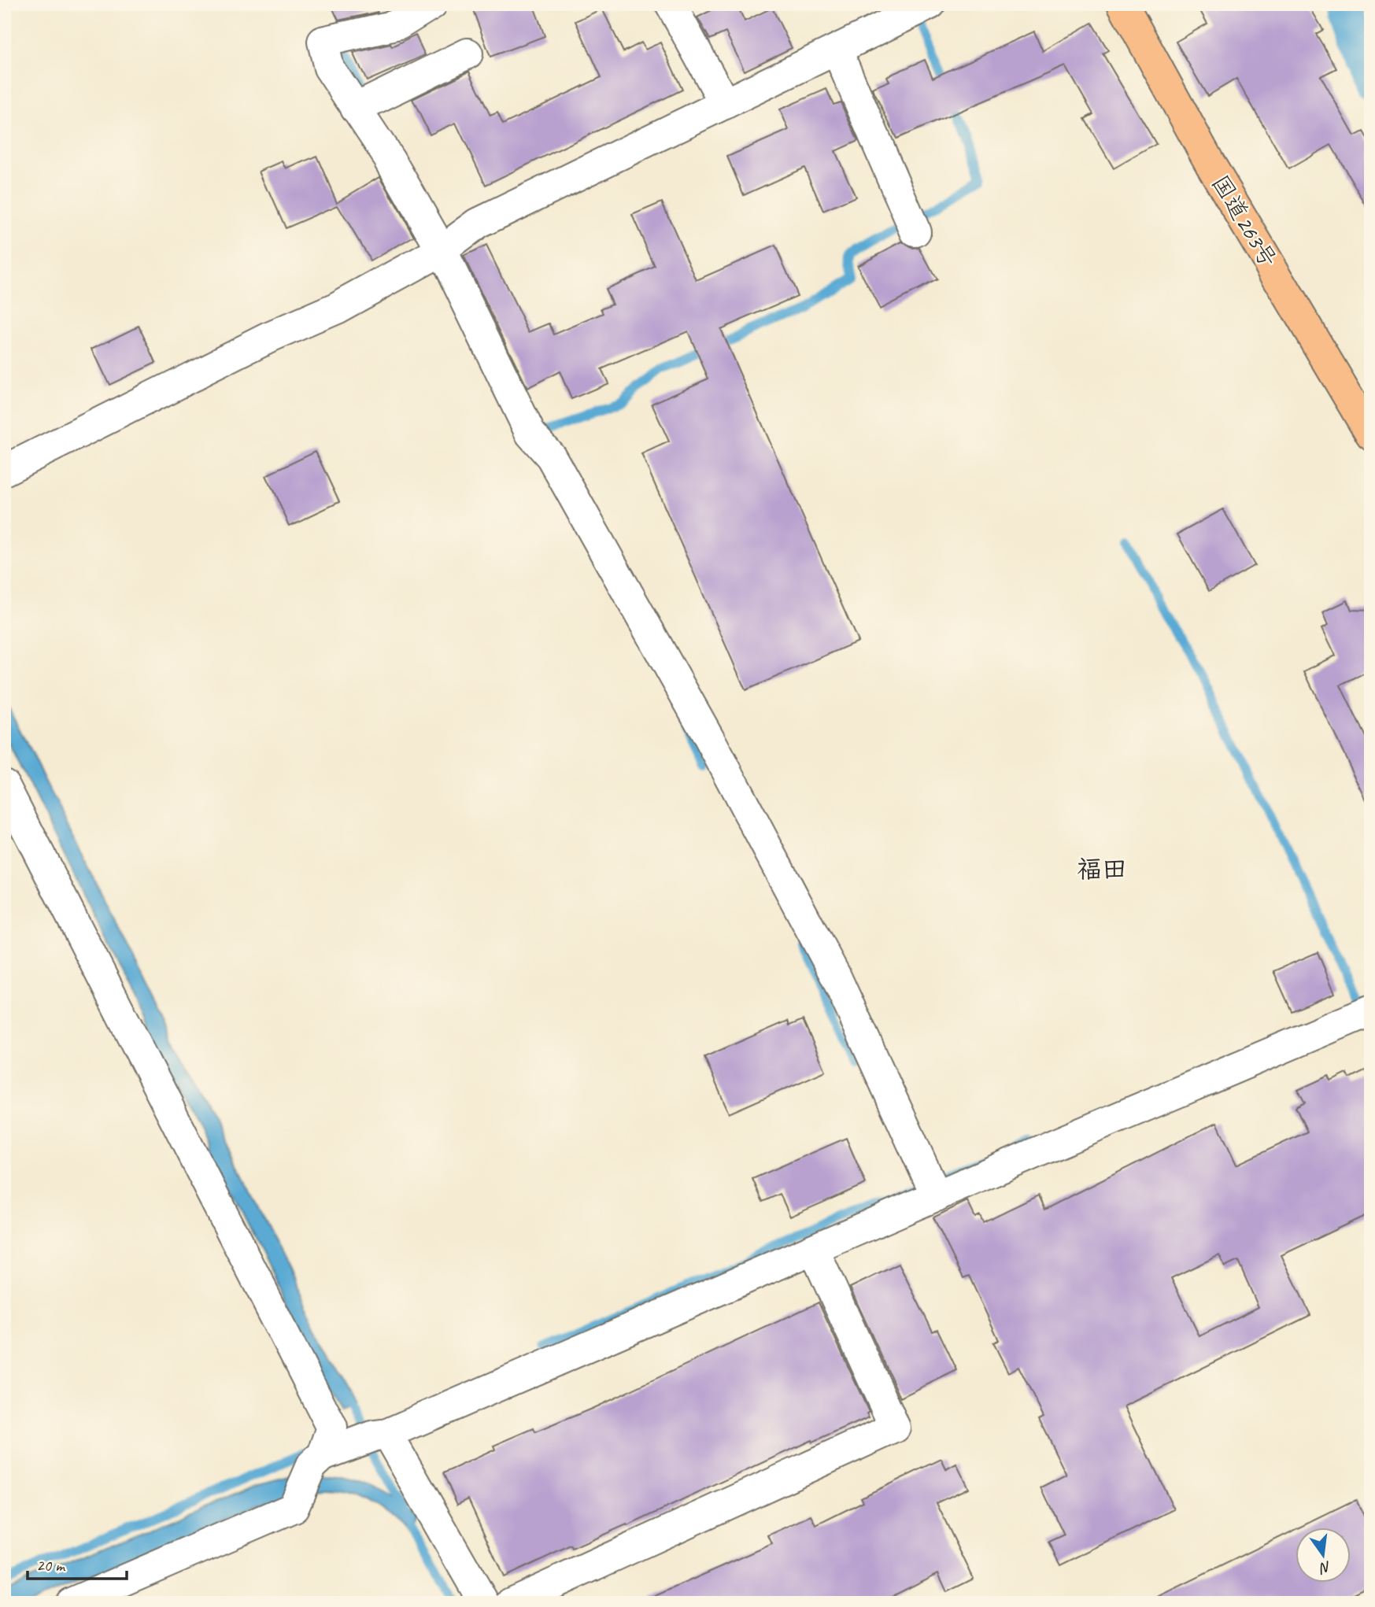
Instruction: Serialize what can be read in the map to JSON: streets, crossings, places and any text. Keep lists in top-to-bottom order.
{
  "streets": {
    "highway": ["国道263号"]
  },
  "districts": ["福田"],
  "scale_bar": "20 m",
  "north": "bottom"
}
